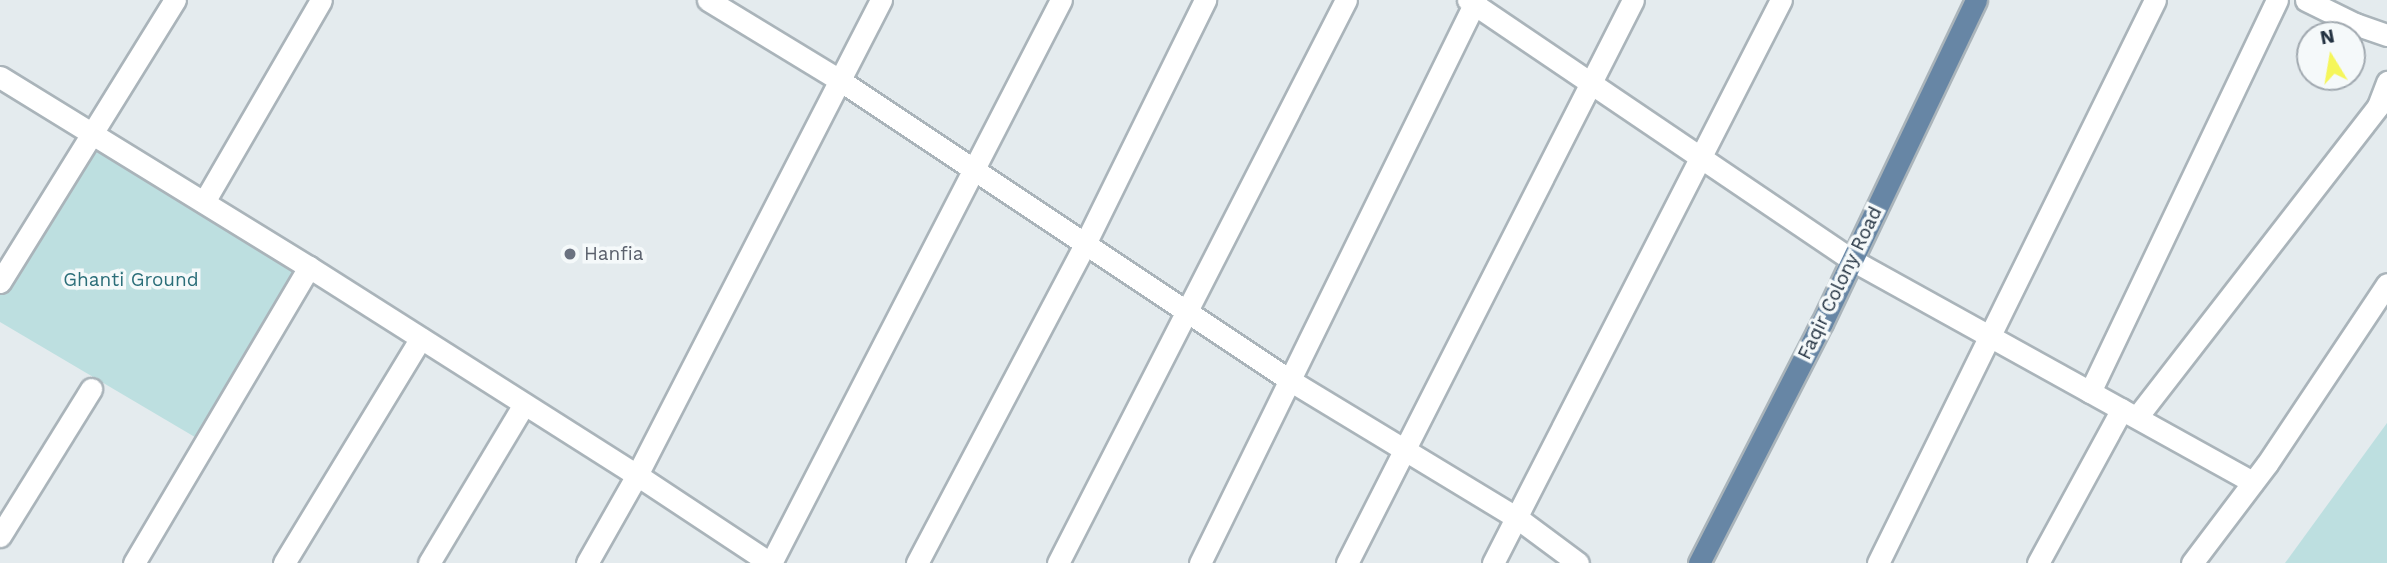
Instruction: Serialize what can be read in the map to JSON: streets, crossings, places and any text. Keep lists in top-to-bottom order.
{
  "streets": {
    "main road": ["Faqir Colony Road"]
  },
  "parks": ["Ghanti Ground"],
  "places": ["Hanfia"],
  "north": "top"
}
